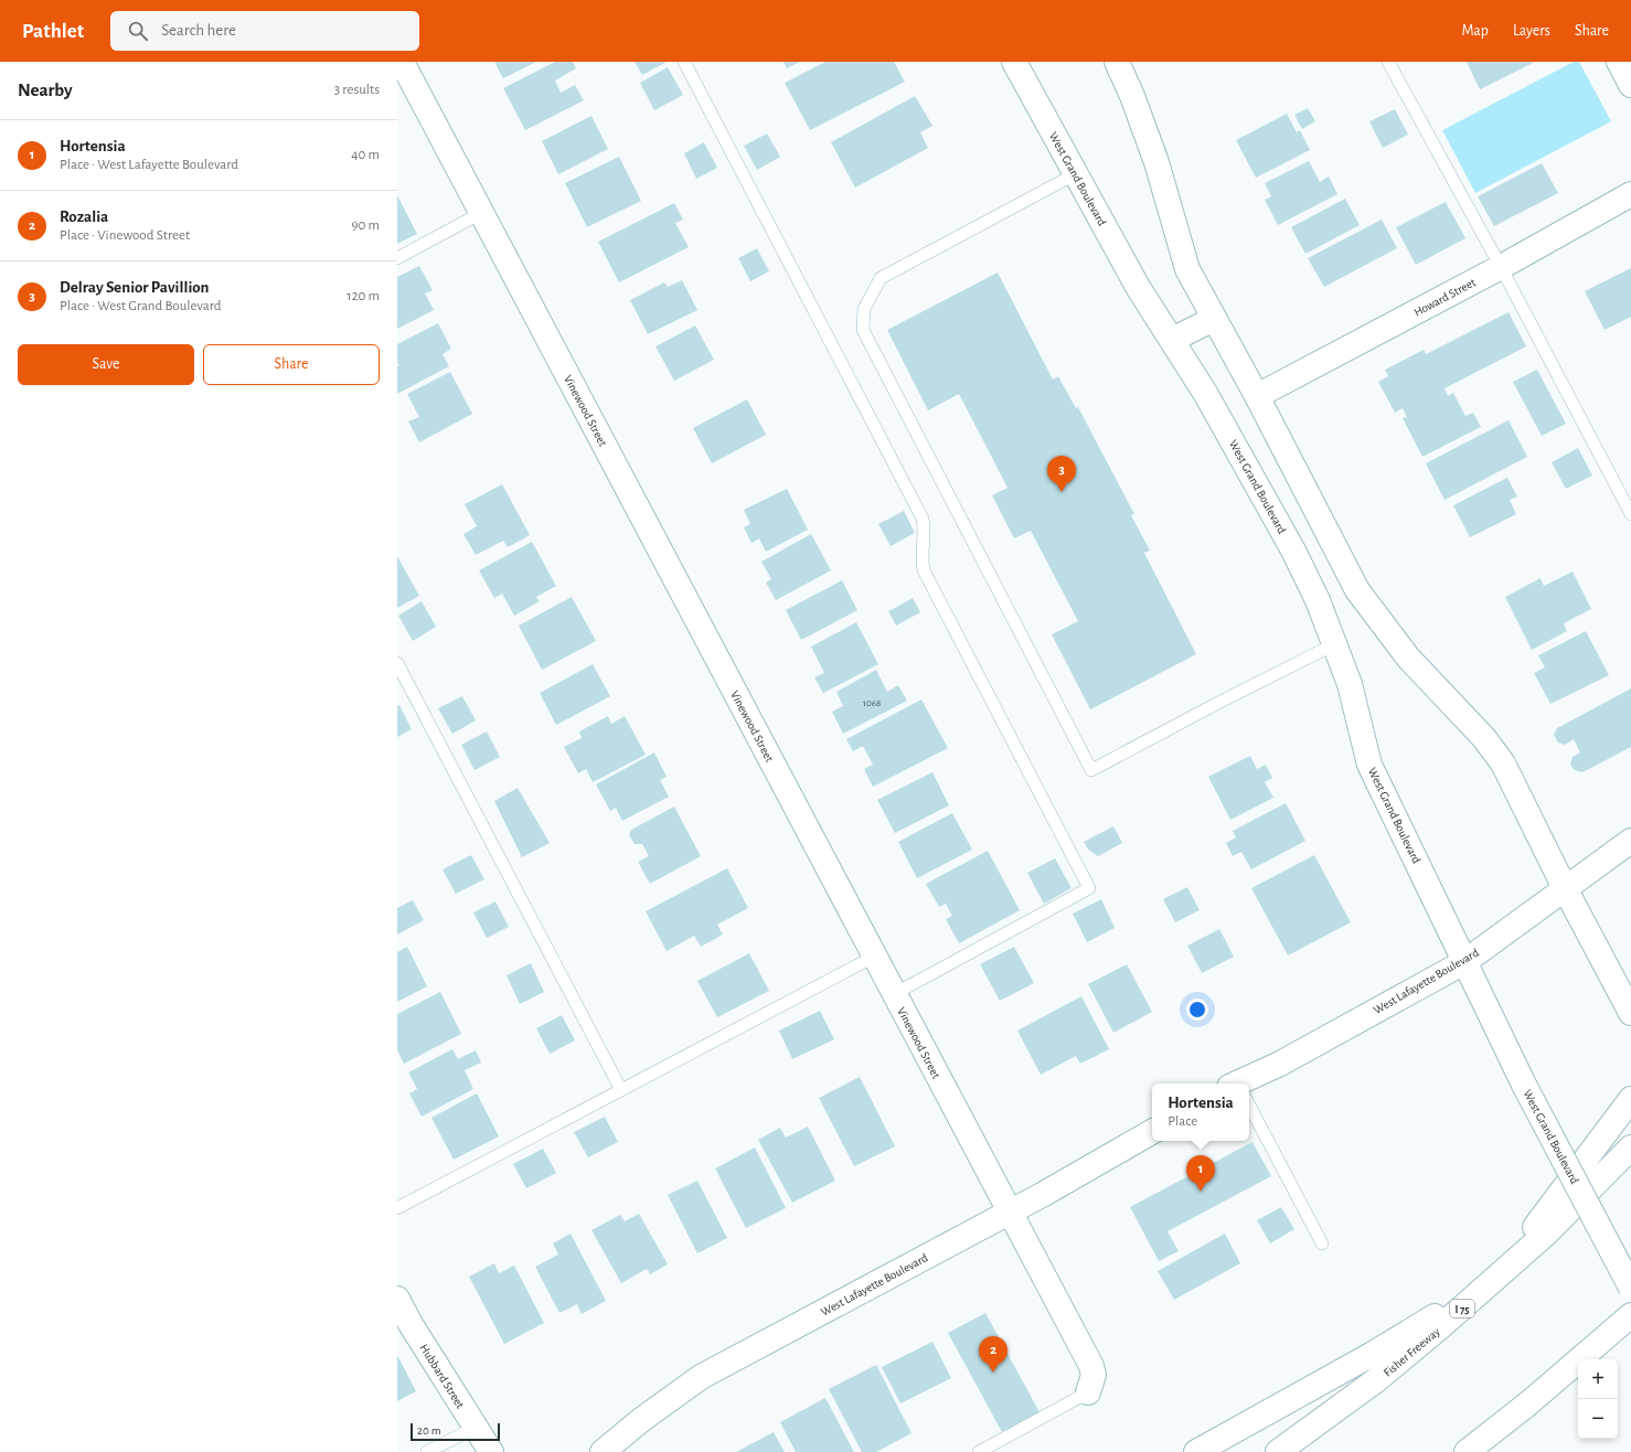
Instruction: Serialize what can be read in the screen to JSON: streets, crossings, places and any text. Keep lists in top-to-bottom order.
{
  "streets": {
    "main road": [
      "West Grand Boulevard",
      "Howard Street",
      "Vinewood Street",
      "West Lafayette Boulevard",
      "I 75",
      "Fisher Freeway",
      "Hubbard Street"
    ]
  },
  "crossings": [
    ["West Grand Boulevard", "West Lafayette Boulevard"],
    ["Vinewood Street", "West Lafayette Boulevard"]
  ],
  "house_numbers": ["1068"],
  "scale_bar": "20 m",
  "page": {
    "header": "Pathlet",
    "search": "Search here",
    "nav": ["Map", "Layers", "Share"],
    "heading": ["Nearby", "3 results"],
    "list": [
      {
        "mark": "1",
        "name": "Hortensia",
        "note": "Place · West Lafayette Boulevard",
        "value": "40 m"
      },
      {
        "mark": "2",
        "name": "Rozalia",
        "note": "Place · Vinewood Street",
        "value": "90 m"
      },
      {
        "mark": "3",
        "name": "Delray Senior Pavillion",
        "note": "Place · West Grand Boulevard",
        "value": "120 m"
      }
    ],
    "buttons": ["Save", "Share"],
    "pins": ["3", "1", "2"],
    "popup": ["Hortensia", "Place"],
    "map_buttons": ["+", "−"],
    "scale": "20 m"
  }
}
